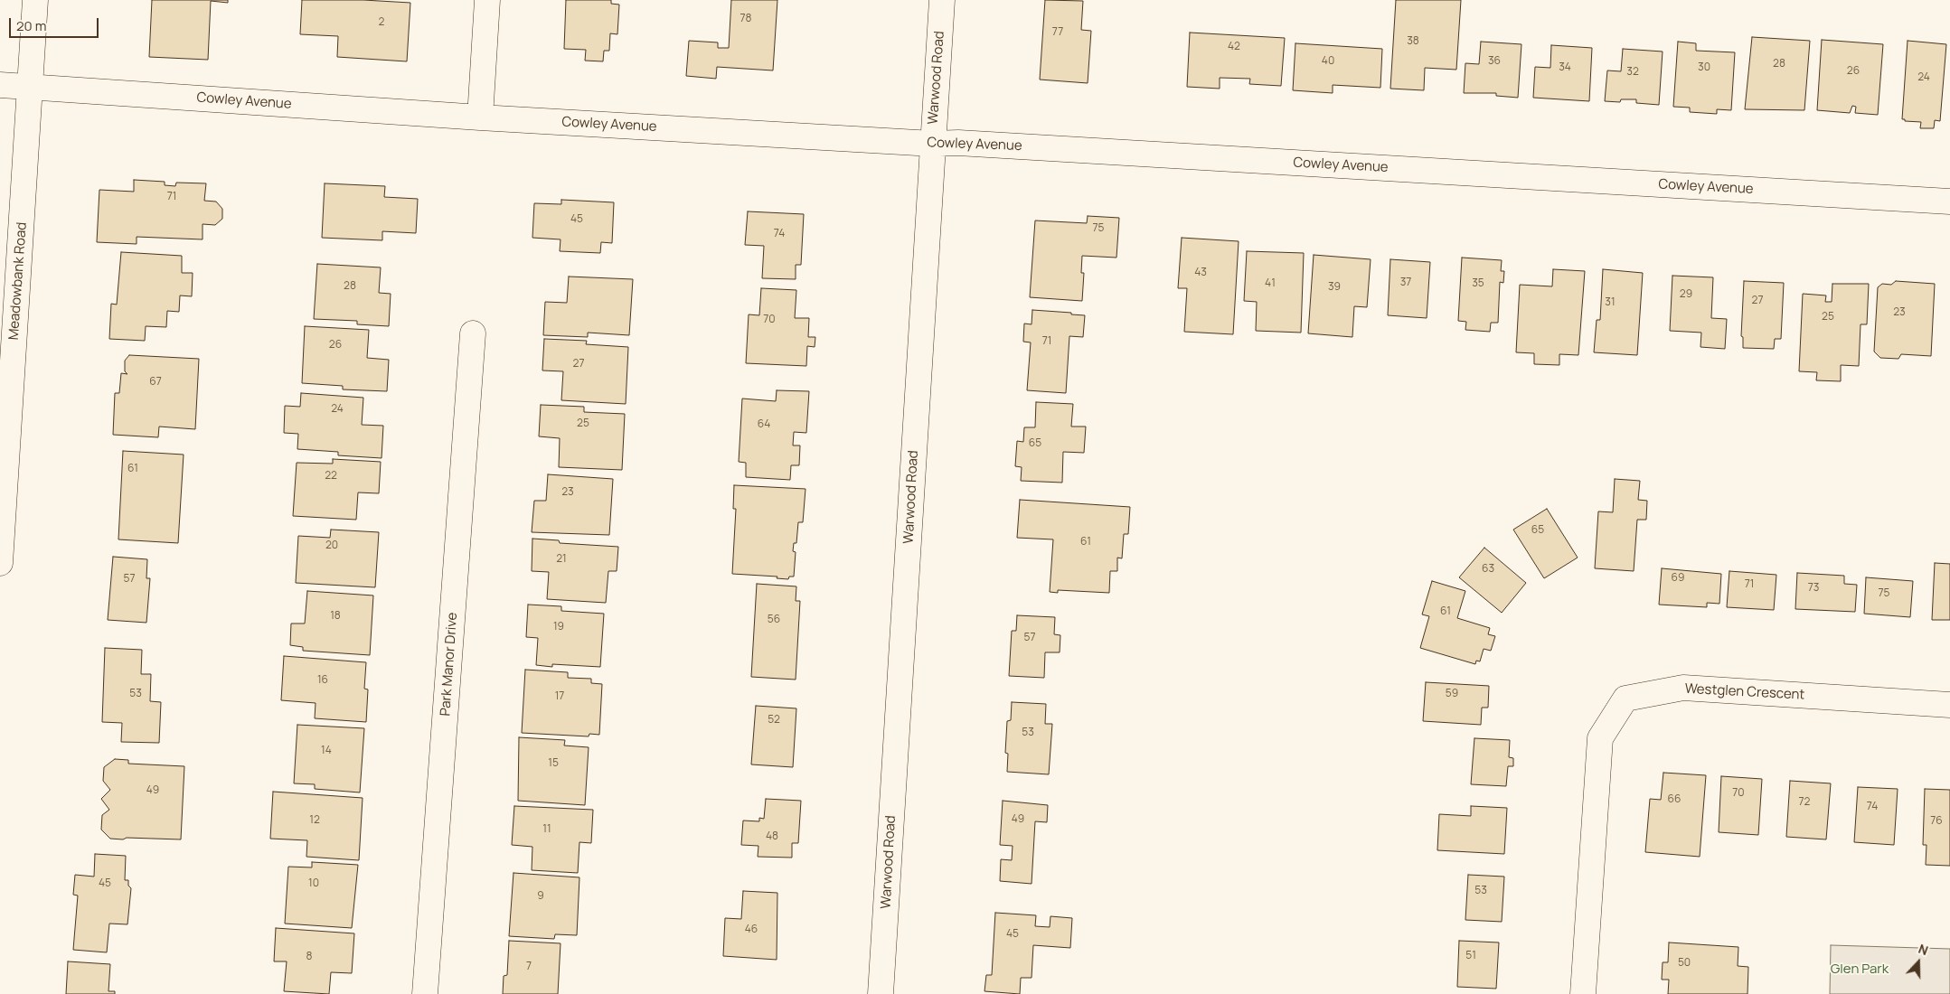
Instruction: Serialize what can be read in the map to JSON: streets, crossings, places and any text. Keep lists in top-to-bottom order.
{
  "streets": {
    "street": [
      "Warwood Road",
      "Cowley Avenue",
      "Meadowbank Road",
      "Park Manor Drive",
      "Westglen Crescent"
    ]
  },
  "crossings": [
    ["Warwood Road", "Cowley Avenue"],
    ["Cowley Avenue", "Meadowbank Road"]
  ],
  "parks": ["Glen Park"],
  "house_numbers": [
    "78",
    "2",
    "77",
    "38",
    "42",
    "40",
    "36",
    "28",
    "34",
    "30",
    "26",
    "32",
    "24",
    "71",
    "45",
    "75",
    "74",
    "43",
    "37",
    "41",
    "35",
    "28",
    "39",
    "29",
    "27",
    "31",
    "23",
    "25",
    "70",
    "71",
    "26",
    "27",
    "67",
    "24",
    "25",
    "64",
    "65",
    "61",
    "22",
    "23",
    "65",
    "61",
    "20",
    "21",
    "63",
    "69",
    "57",
    "71",
    "73",
    "75",
    "61",
    "18",
    "56",
    "19",
    "57",
    "16",
    "53",
    "59",
    "17",
    "52",
    "53",
    "14",
    "15",
    "49",
    "70",
    "66",
    "72",
    "74",
    "49",
    "12",
    "76",
    "11",
    "48",
    "45",
    "10",
    "53",
    "9",
    "46",
    "45",
    "51",
    "8",
    "50",
    "7"
  ],
  "scale_bar": "20 m",
  "north": "top"
}
